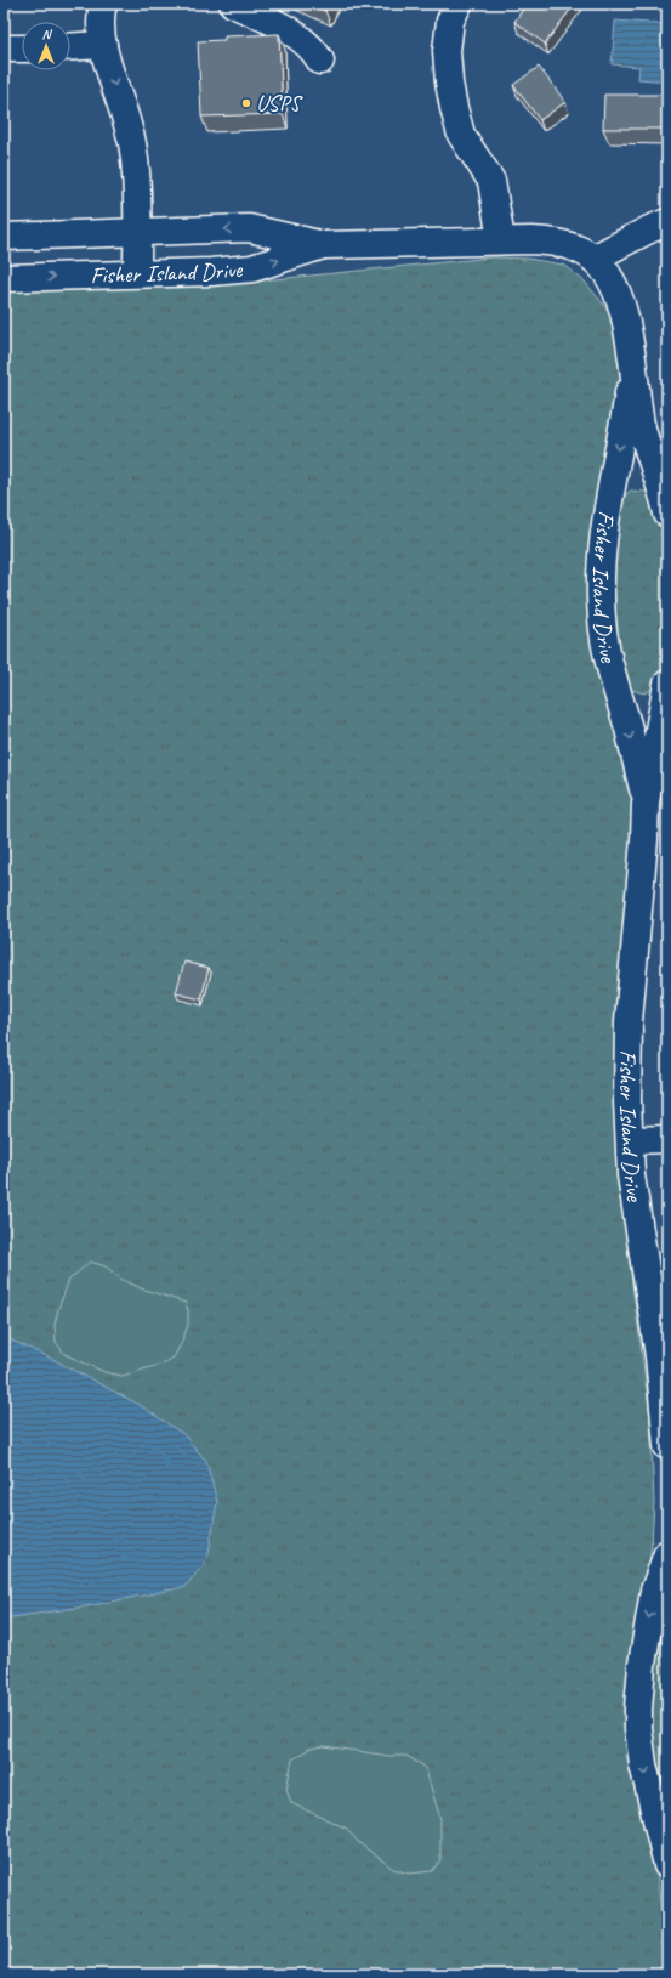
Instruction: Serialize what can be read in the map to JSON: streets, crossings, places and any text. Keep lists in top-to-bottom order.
{
  "streets": {
    "street": ["Fisher Island Drive"]
  },
  "places": ["USPS"],
  "north": "top"
}
